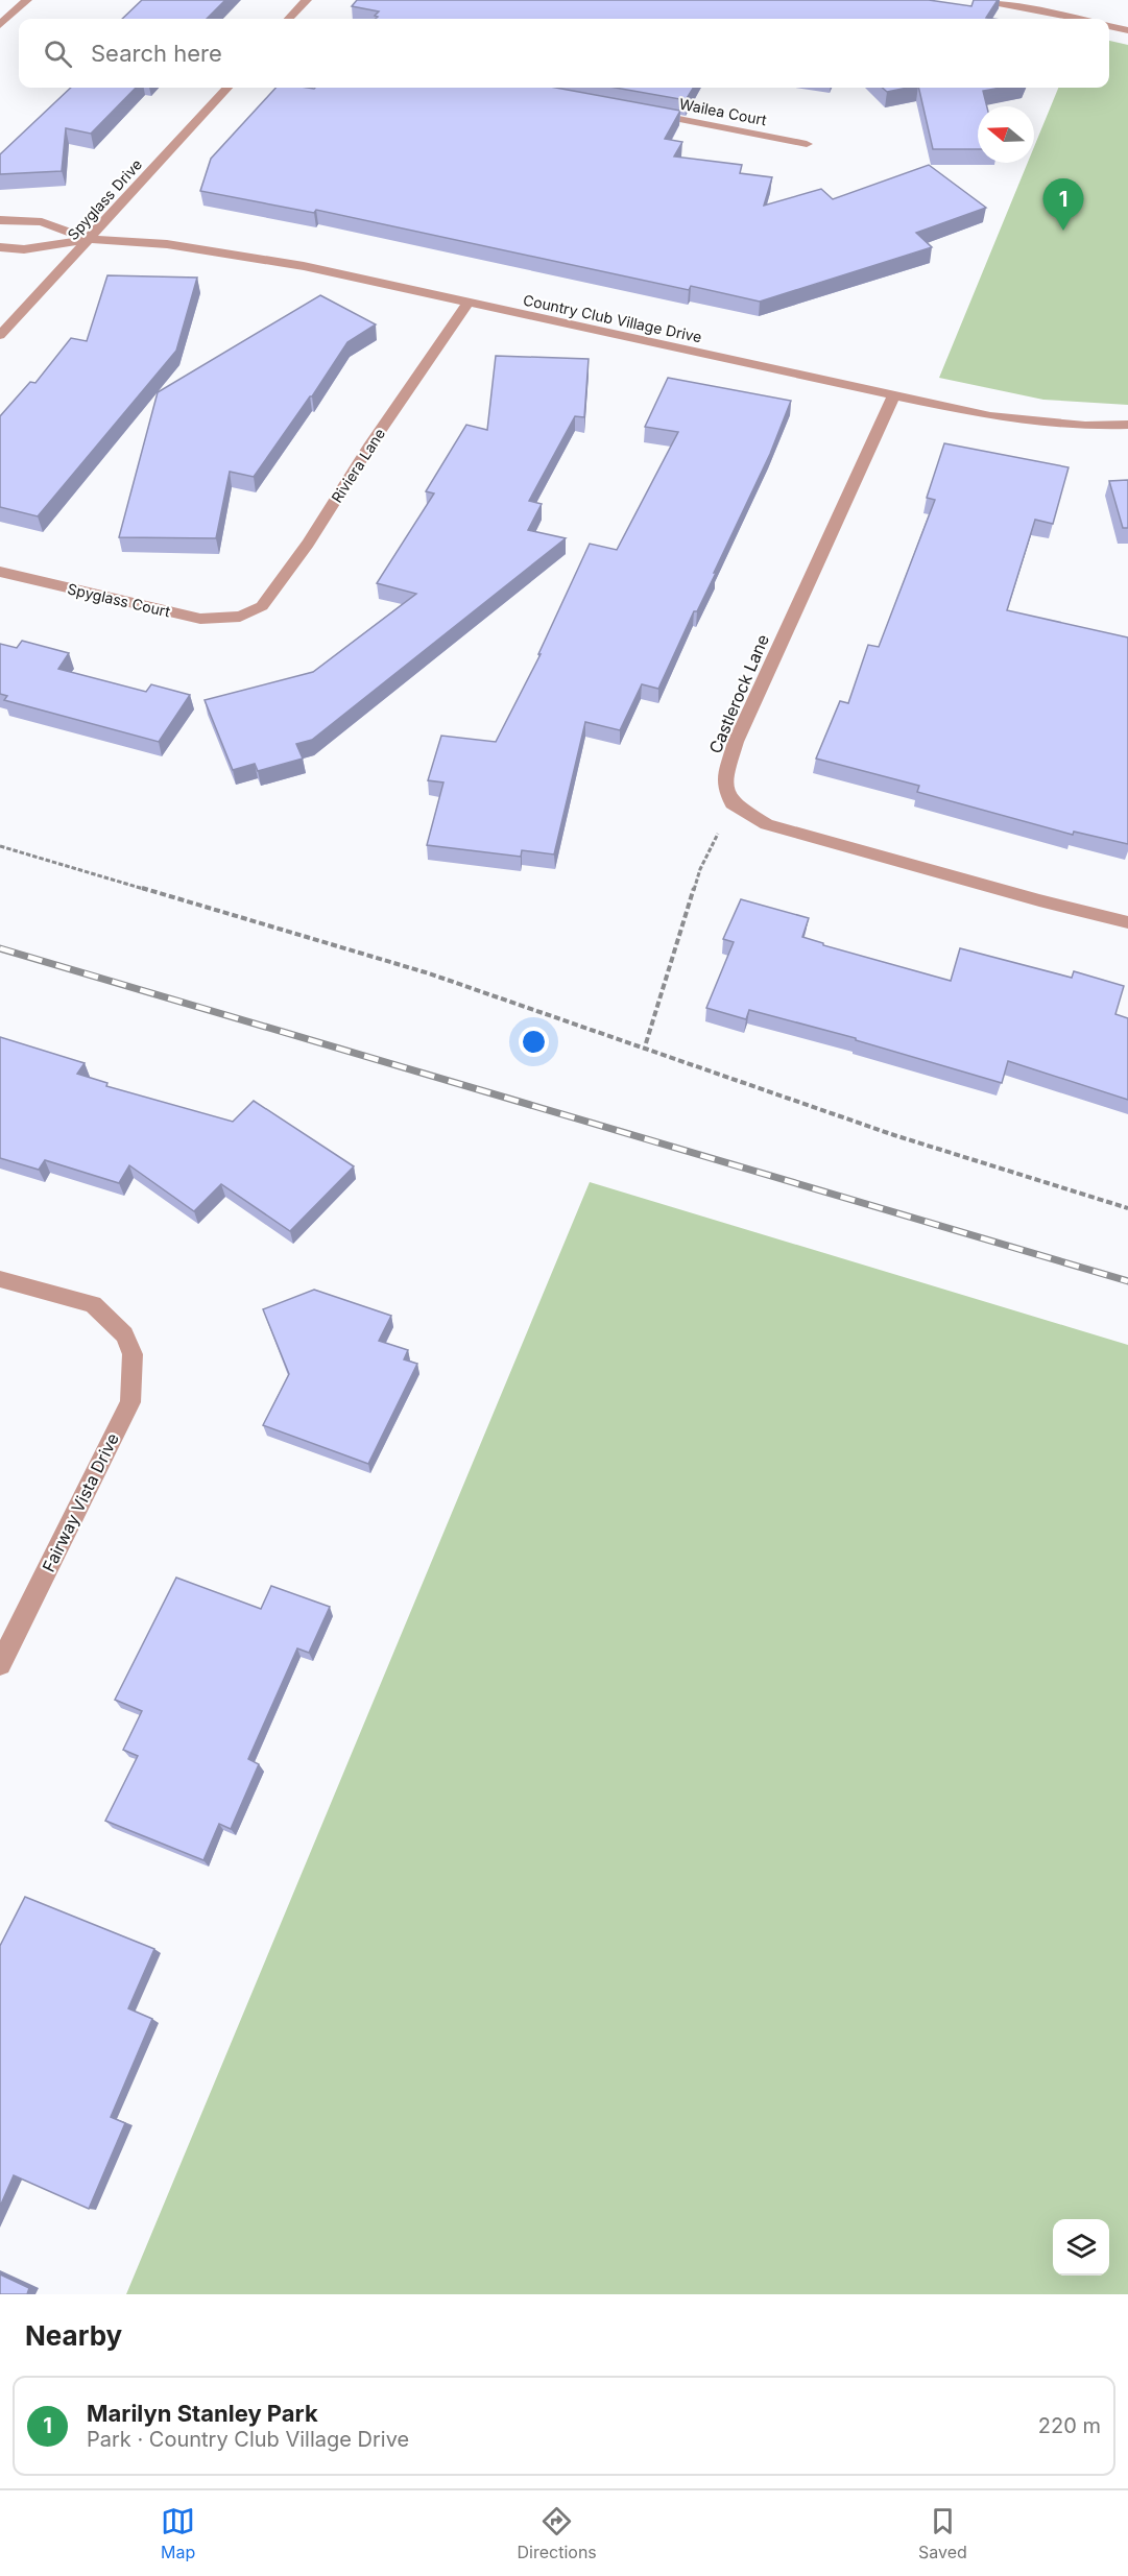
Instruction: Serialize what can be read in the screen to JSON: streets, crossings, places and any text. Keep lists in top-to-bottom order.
{
  "streets": {
    "street": [
      "Wailea Court",
      "Spyglass Drive",
      "Country Club Village Drive",
      "Riviera Lane",
      "Spyglass Court",
      "Castlerock Lane",
      "Fairway Vista Drive"
    ]
  },
  "crossings": [
    ["Spyglass Drive", "Country Club Village Drive"],
    ["Country Club Village Drive", "Riviera Lane"],
    ["Country Club Village Drive", "Castlerock Lane"],
    ["Riviera Lane", "Spyglass Court"]
  ],
  "north": "left",
  "page": {
    "search": "Search here",
    "pins": "1",
    "heading": "Nearby",
    "list": [
      {
        "mark": "1",
        "name": "Marilyn Stanley Park",
        "note": "Park · Country Club Village Drive",
        "value": "220 m"
      }
    ],
    "nav": ["Map", "Directions", "Saved"]
  }
}
